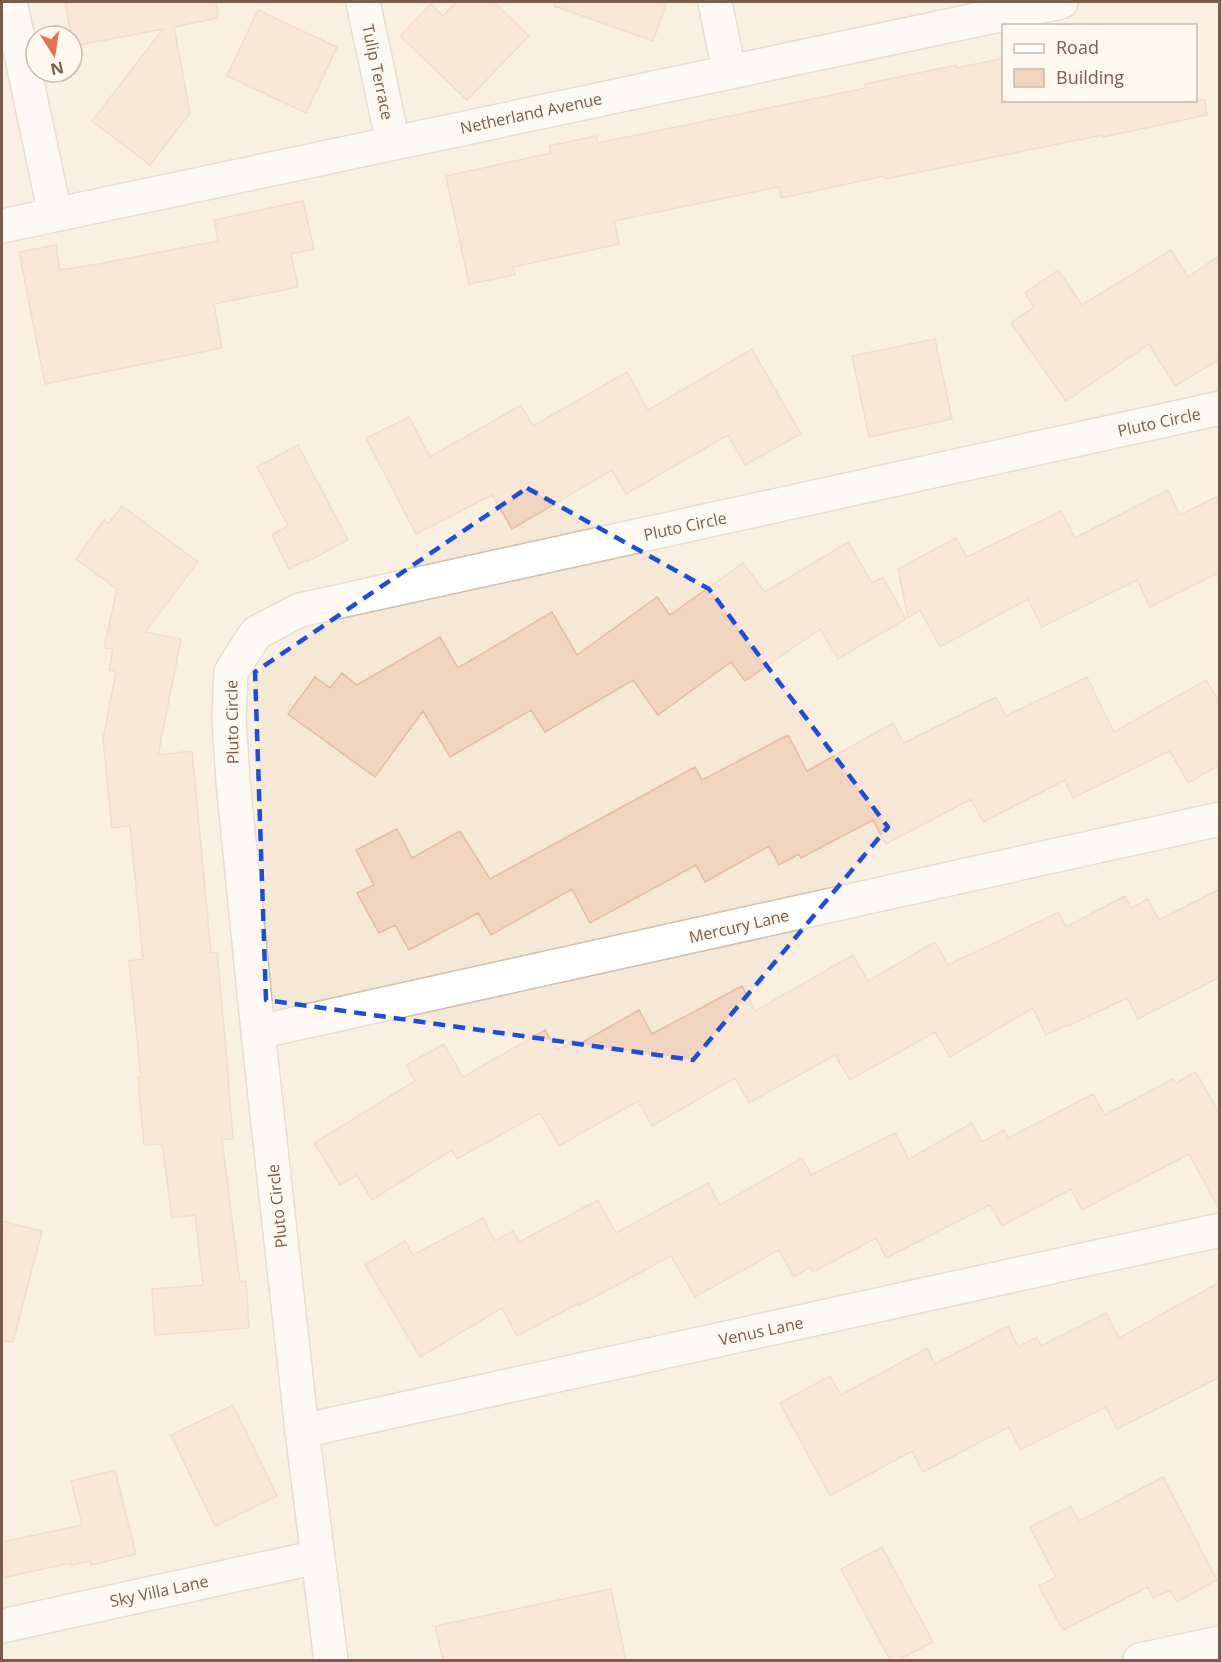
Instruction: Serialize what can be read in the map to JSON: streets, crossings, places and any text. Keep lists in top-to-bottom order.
{
  "streets": {
    "street": [
      "Tulip Terrace",
      "Netherland Avenue",
      "Pluto Circle",
      "Mercury Lane",
      "Venus Lane",
      "Sky Villa Lane"
    ]
  },
  "crossings": [
    ["Tulip Terrace", "Netherland Avenue"],
    ["Pluto Circle", "Mercury Lane"],
    ["Pluto Circle", "Venus Lane"],
    ["Pluto Circle", "Sky Villa Lane"]
  ],
  "legend": ["Road", "Building"],
  "north": "bottom"
}
